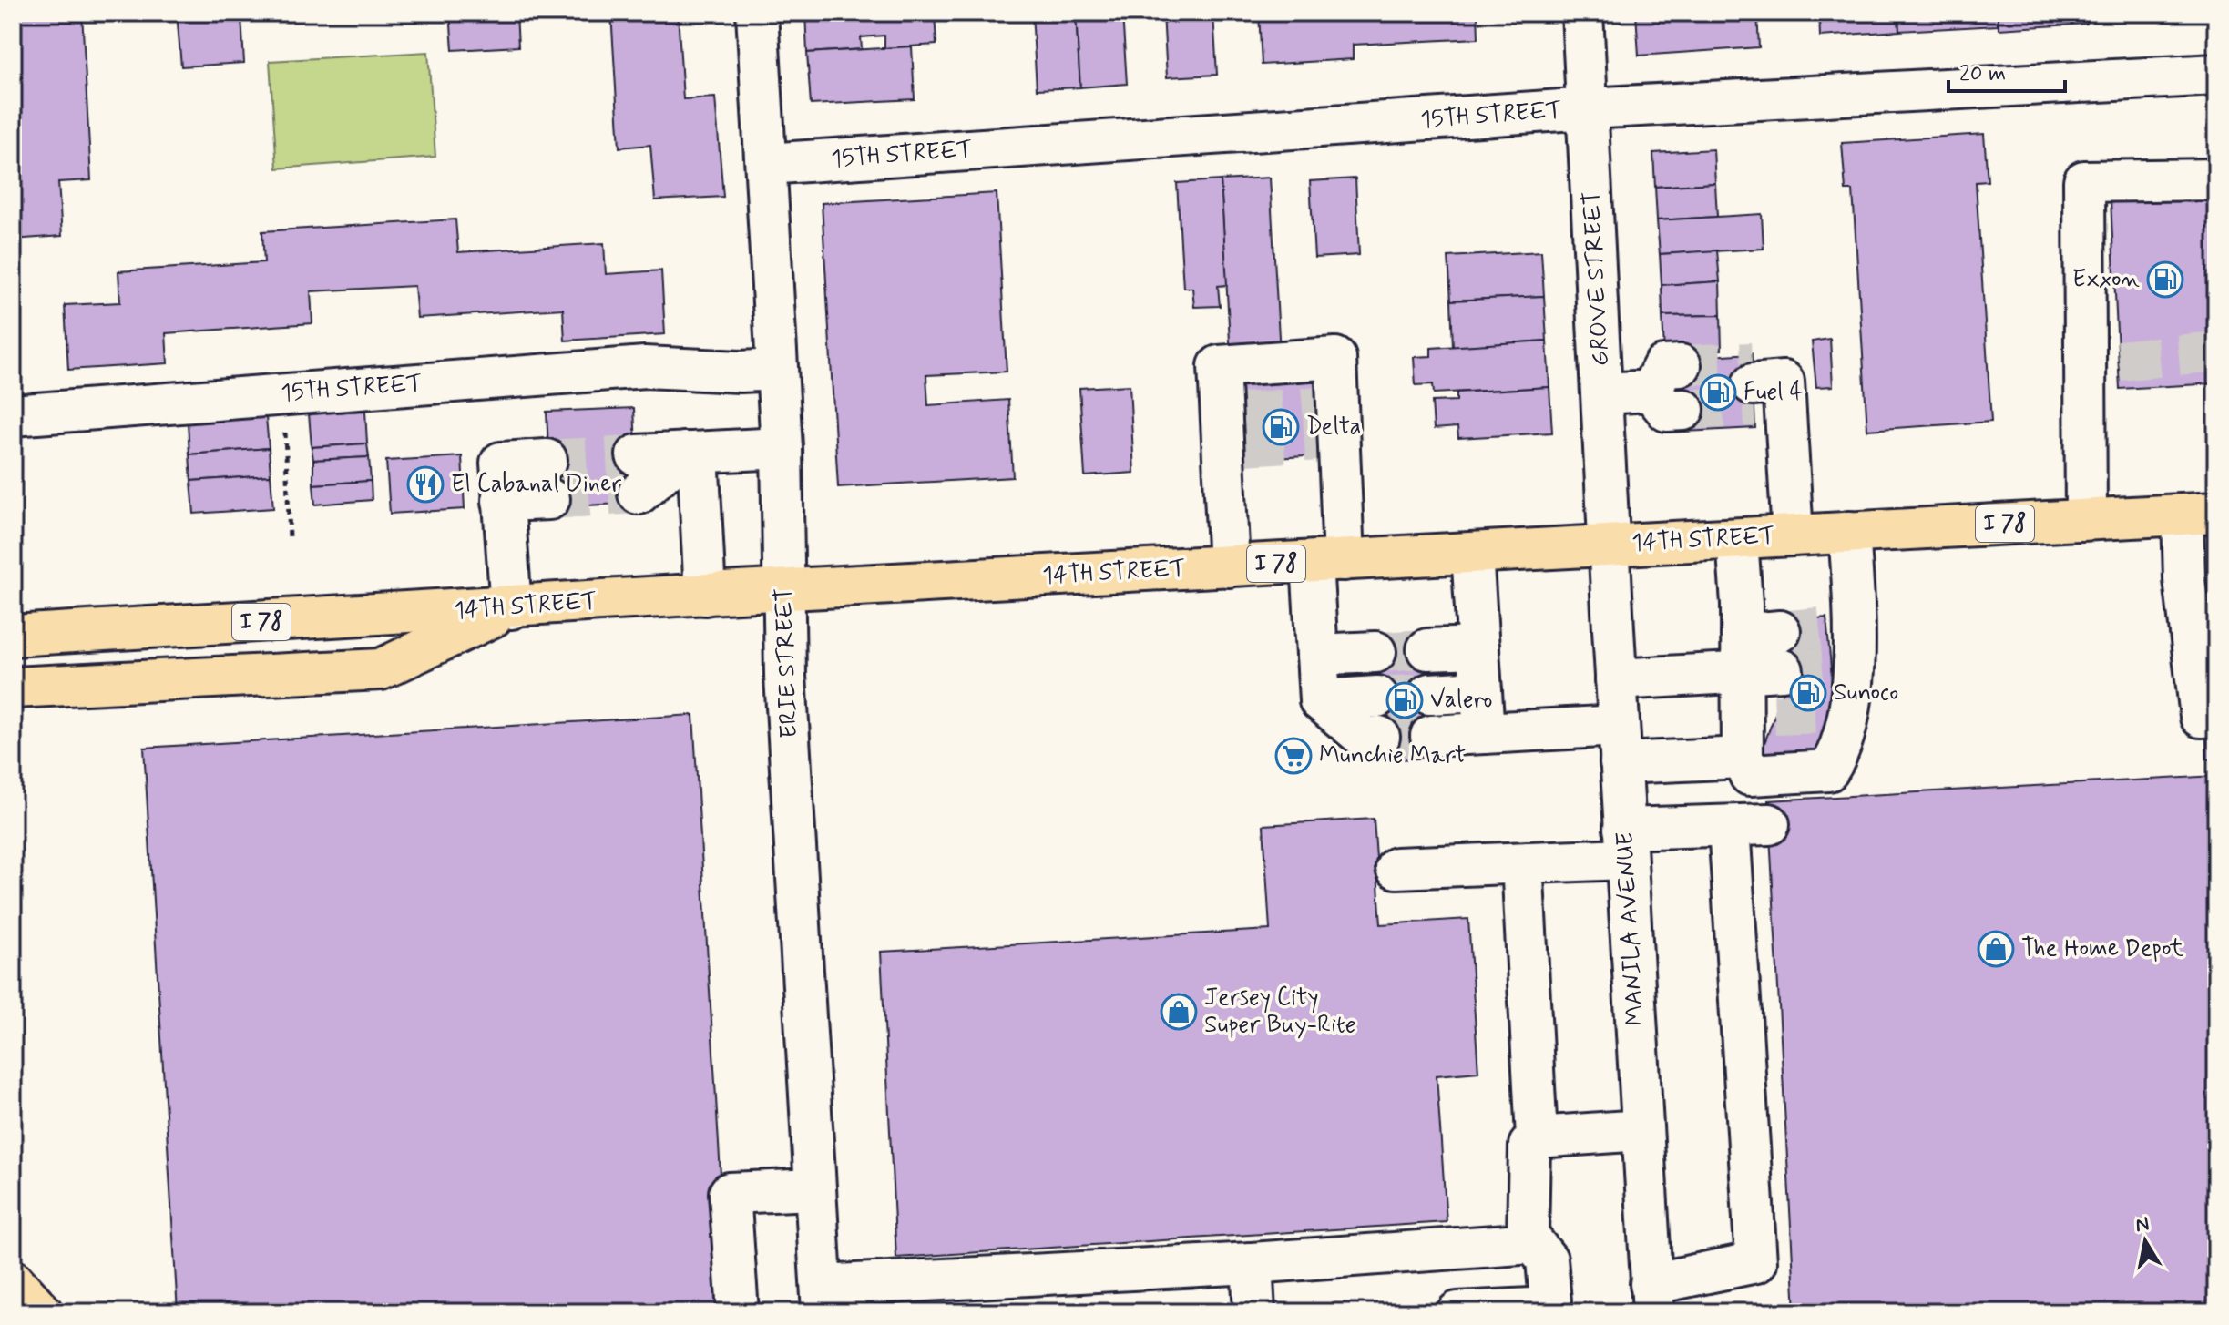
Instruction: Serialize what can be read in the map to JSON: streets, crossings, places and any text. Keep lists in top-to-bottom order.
{
  "streets": {
    "main road": ["I 78", "14TH STREET"],
    "street": [
      "15TH STREET",
      "GROVE STREET",
      "ERIE STREET",
      "MANILA AVENUE"
    ]
  },
  "crossings": [
    ["15TH STREET", "GROVE STREET"],
    ["15TH STREET", "ERIE STREET"],
    ["GROVE STREET", "14TH STREET"],
    ["GROVE STREET", "MANILA AVENUE"],
    ["14TH STREET", "ERIE STREET"],
    ["14TH STREET", "MANILA AVENUE"]
  ],
  "places": {
    "fuel station": [
      "Exxon",
      "Fuel 4",
      "Delta",
      "Sunoco",
      "Valero"
    ],
    "restaurant": ["El Cabanal Diner"],
    "supermarket": ["Munchie Mart"],
    "shop": ["The Home Depot", "Jersey City Super Buy-Rite"]
  },
  "scale_bar": "20 m",
  "north": "top"
}
